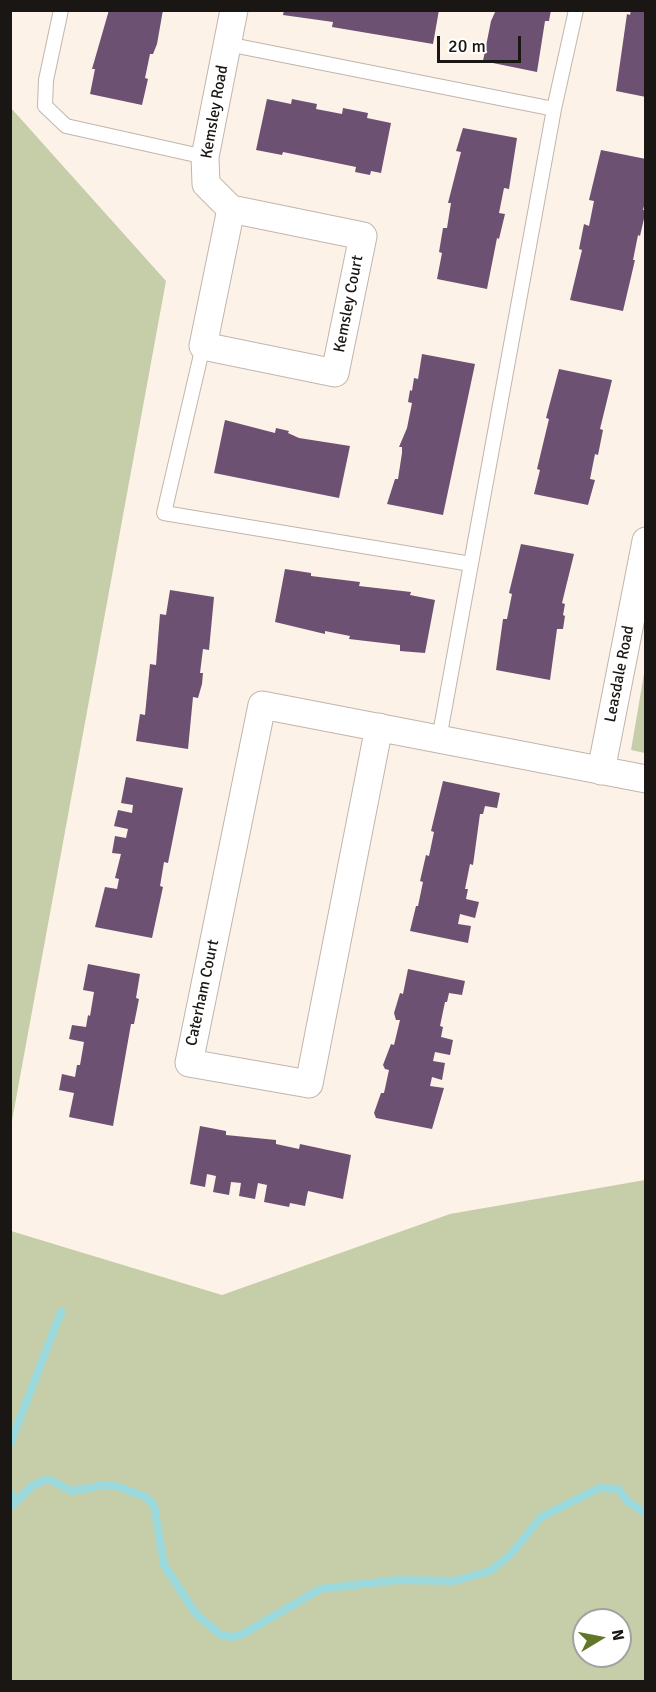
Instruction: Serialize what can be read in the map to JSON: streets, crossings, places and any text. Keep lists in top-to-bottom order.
{
  "streets": {
    "street": [
      "Kemsley Road",
      "Kemsley Court",
      "Leasdale Road",
      "Caterham Court"
    ]
  },
  "crossings": [
    ["Kemsley Road", "Kemsley Court"],
    ["Leasdale Road", "Caterham Court"]
  ],
  "scale_bar": "20 m",
  "north": "right"
}
